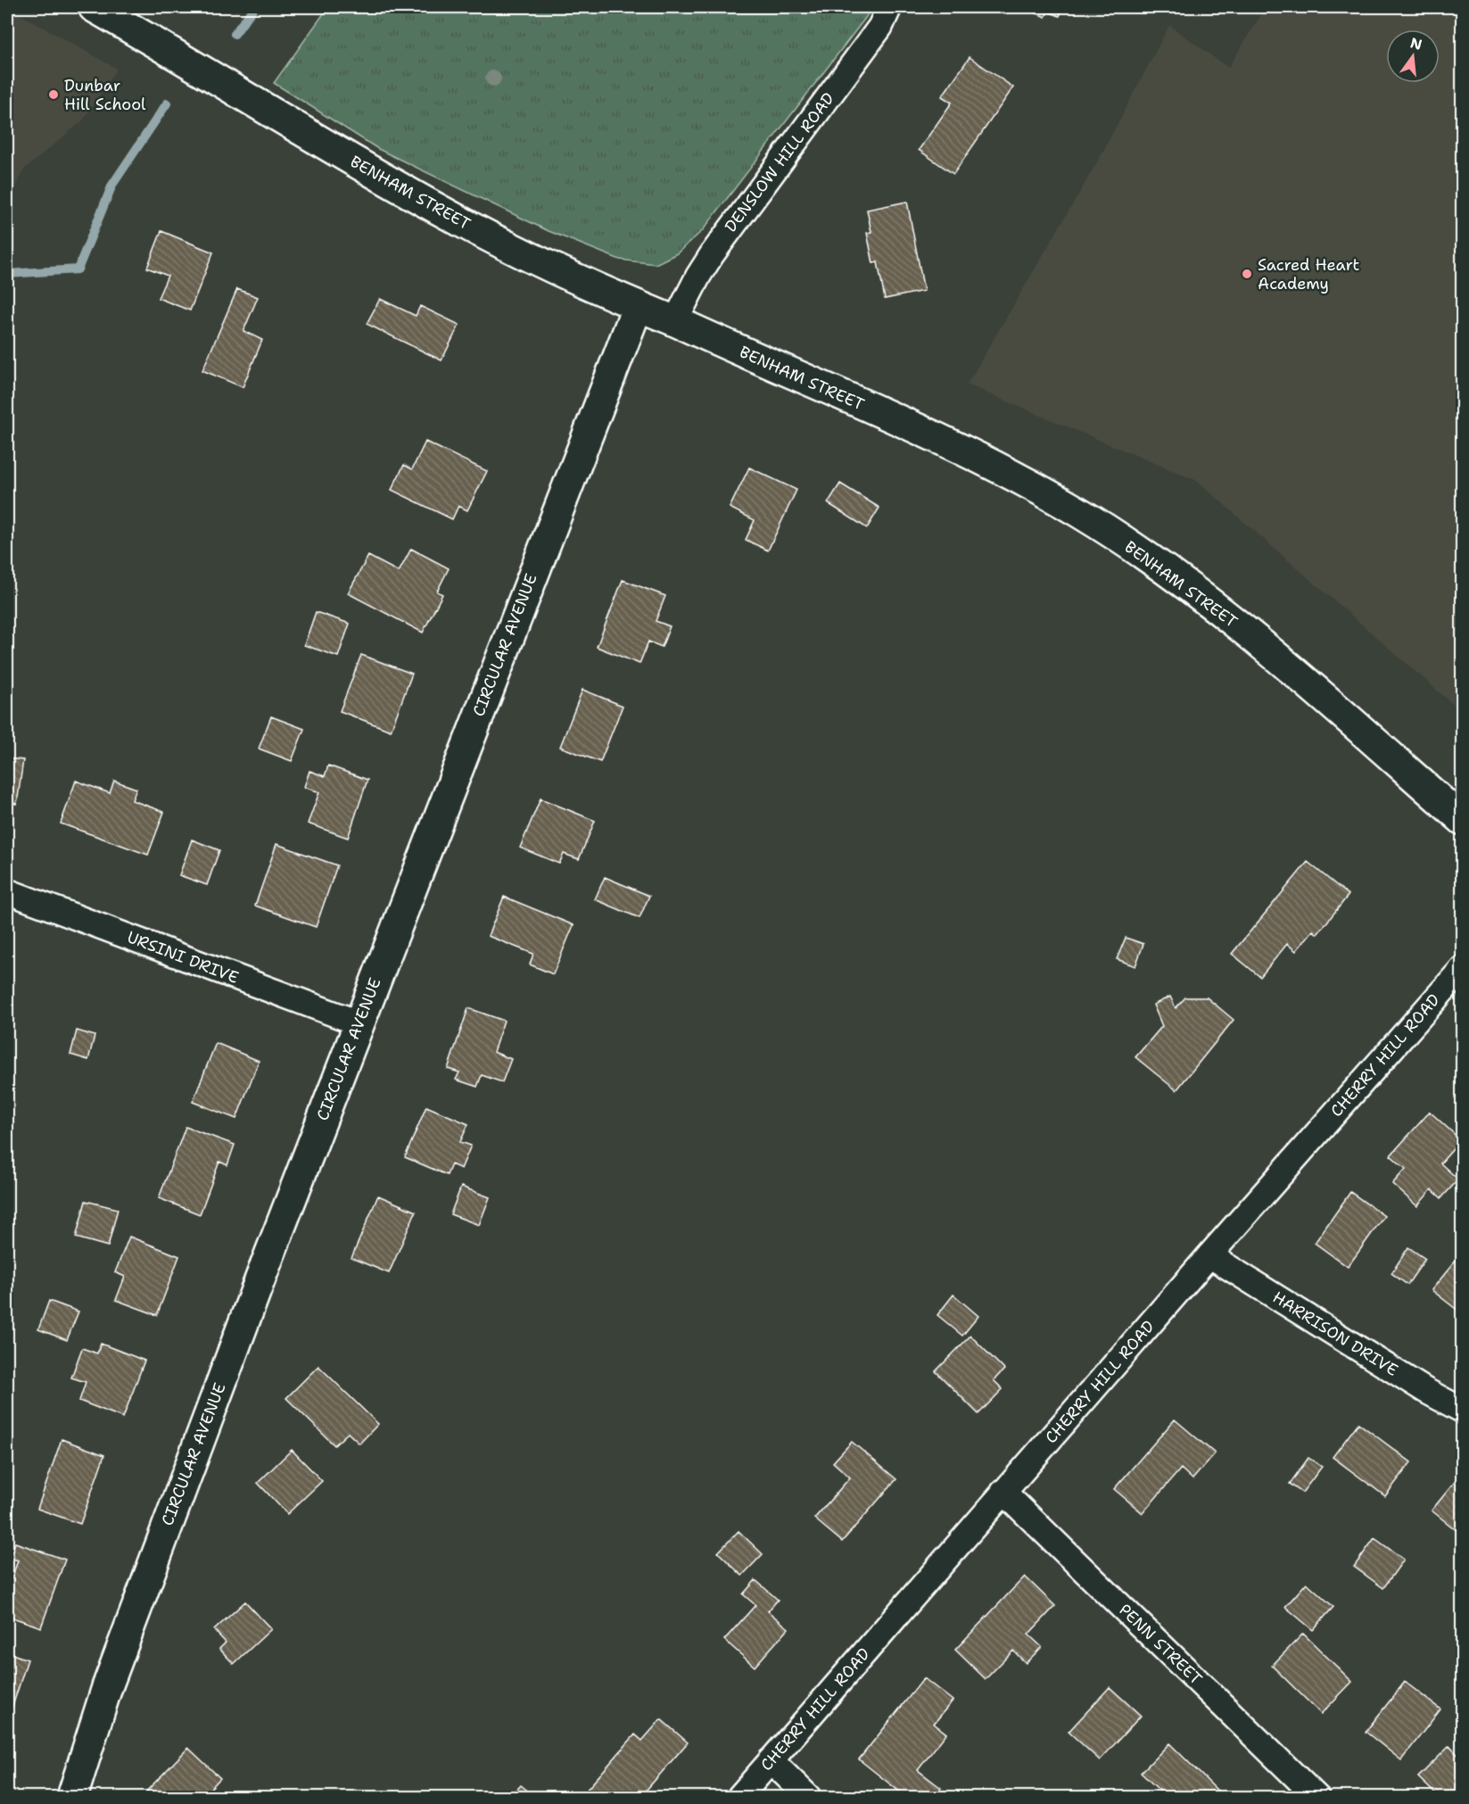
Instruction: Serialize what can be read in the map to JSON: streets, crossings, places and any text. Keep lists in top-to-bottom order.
{
  "streets": {
    "main road": ["BENHAM STREET", "CIRCULAR AVENUE"],
    "street": [
      "DENSLOW HILL ROAD",
      "URSINI DRIVE",
      "CHERRY HILL ROAD",
      "HARRISON DRIVE",
      "PENN STREET"
    ]
  },
  "crossings": [
    ["DENSLOW HILL ROAD", "BENHAM STREET"],
    ["BENHAM STREET", "CIRCULAR AVENUE"],
    ["CIRCULAR AVENUE", "URSINI DRIVE"],
    ["CHERRY HILL ROAD", "HARRISON DRIVE"],
    ["CHERRY HILL ROAD", "PENN STREET"]
  ],
  "places": ["Dunbar Hill School", "Sacred Heart Academy"],
  "north": "top"
}
